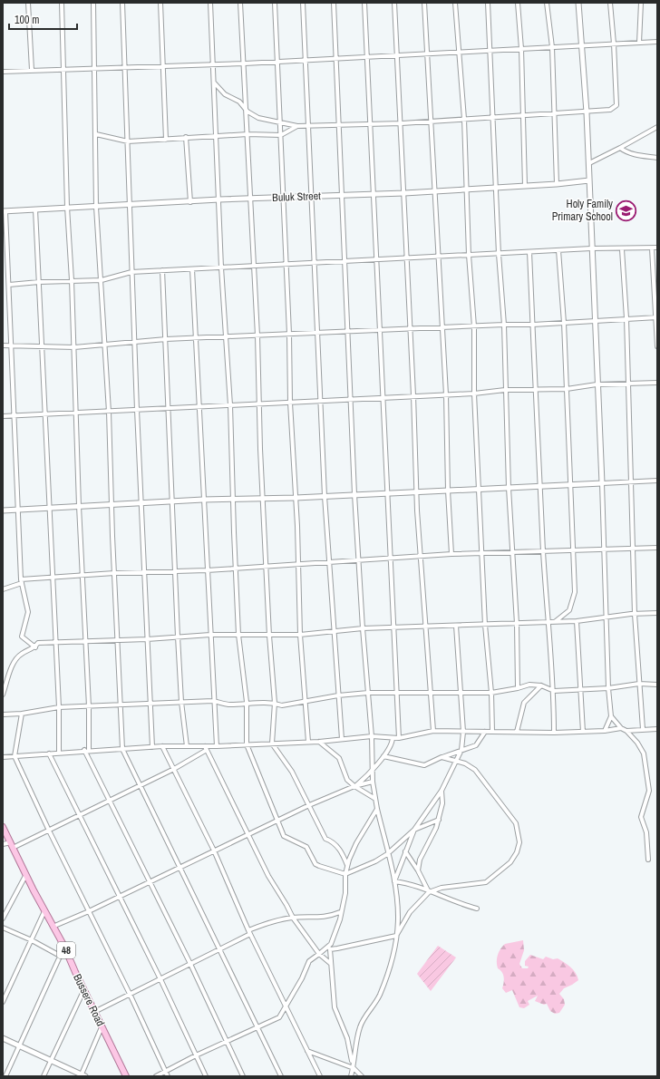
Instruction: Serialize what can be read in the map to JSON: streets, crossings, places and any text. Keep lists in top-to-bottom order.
{
  "streets": {
    "main road": ["48", "Bussere Road"],
    "street": ["Buluk Street"]
  },
  "places": {
    "school or university": ["Holy Family Primary School"]
  },
  "scale_bar": "100 m"
}
